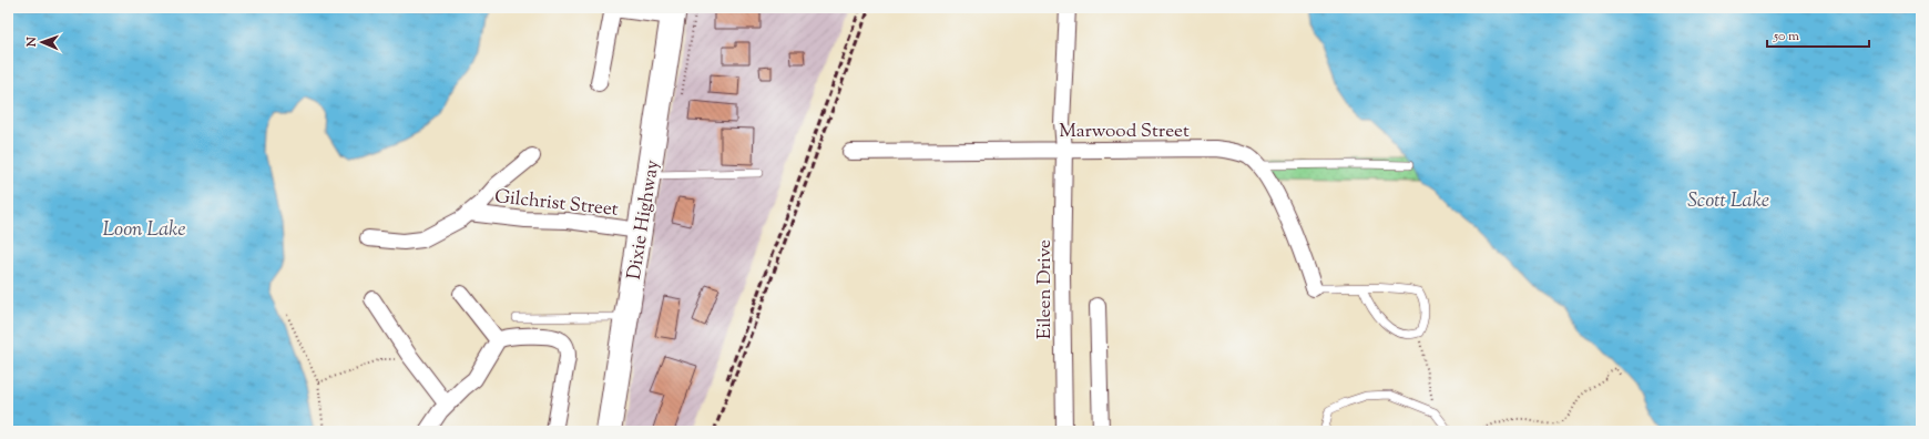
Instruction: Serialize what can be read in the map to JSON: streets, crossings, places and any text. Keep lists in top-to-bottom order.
{
  "streets": {
    "main road": ["Dixie Highway"],
    "street": ["Marwood Street", "Gilchrist Street", "Eileen Drive"]
  },
  "crossings": [
    ["Marwood Street", "Eileen Drive"],
    ["Gilchrist Street", "Dixie Highway"]
  ],
  "water": ["Scott Lake", "Loon Lake"],
  "scale_bar": "50 m",
  "north": "left"
}
